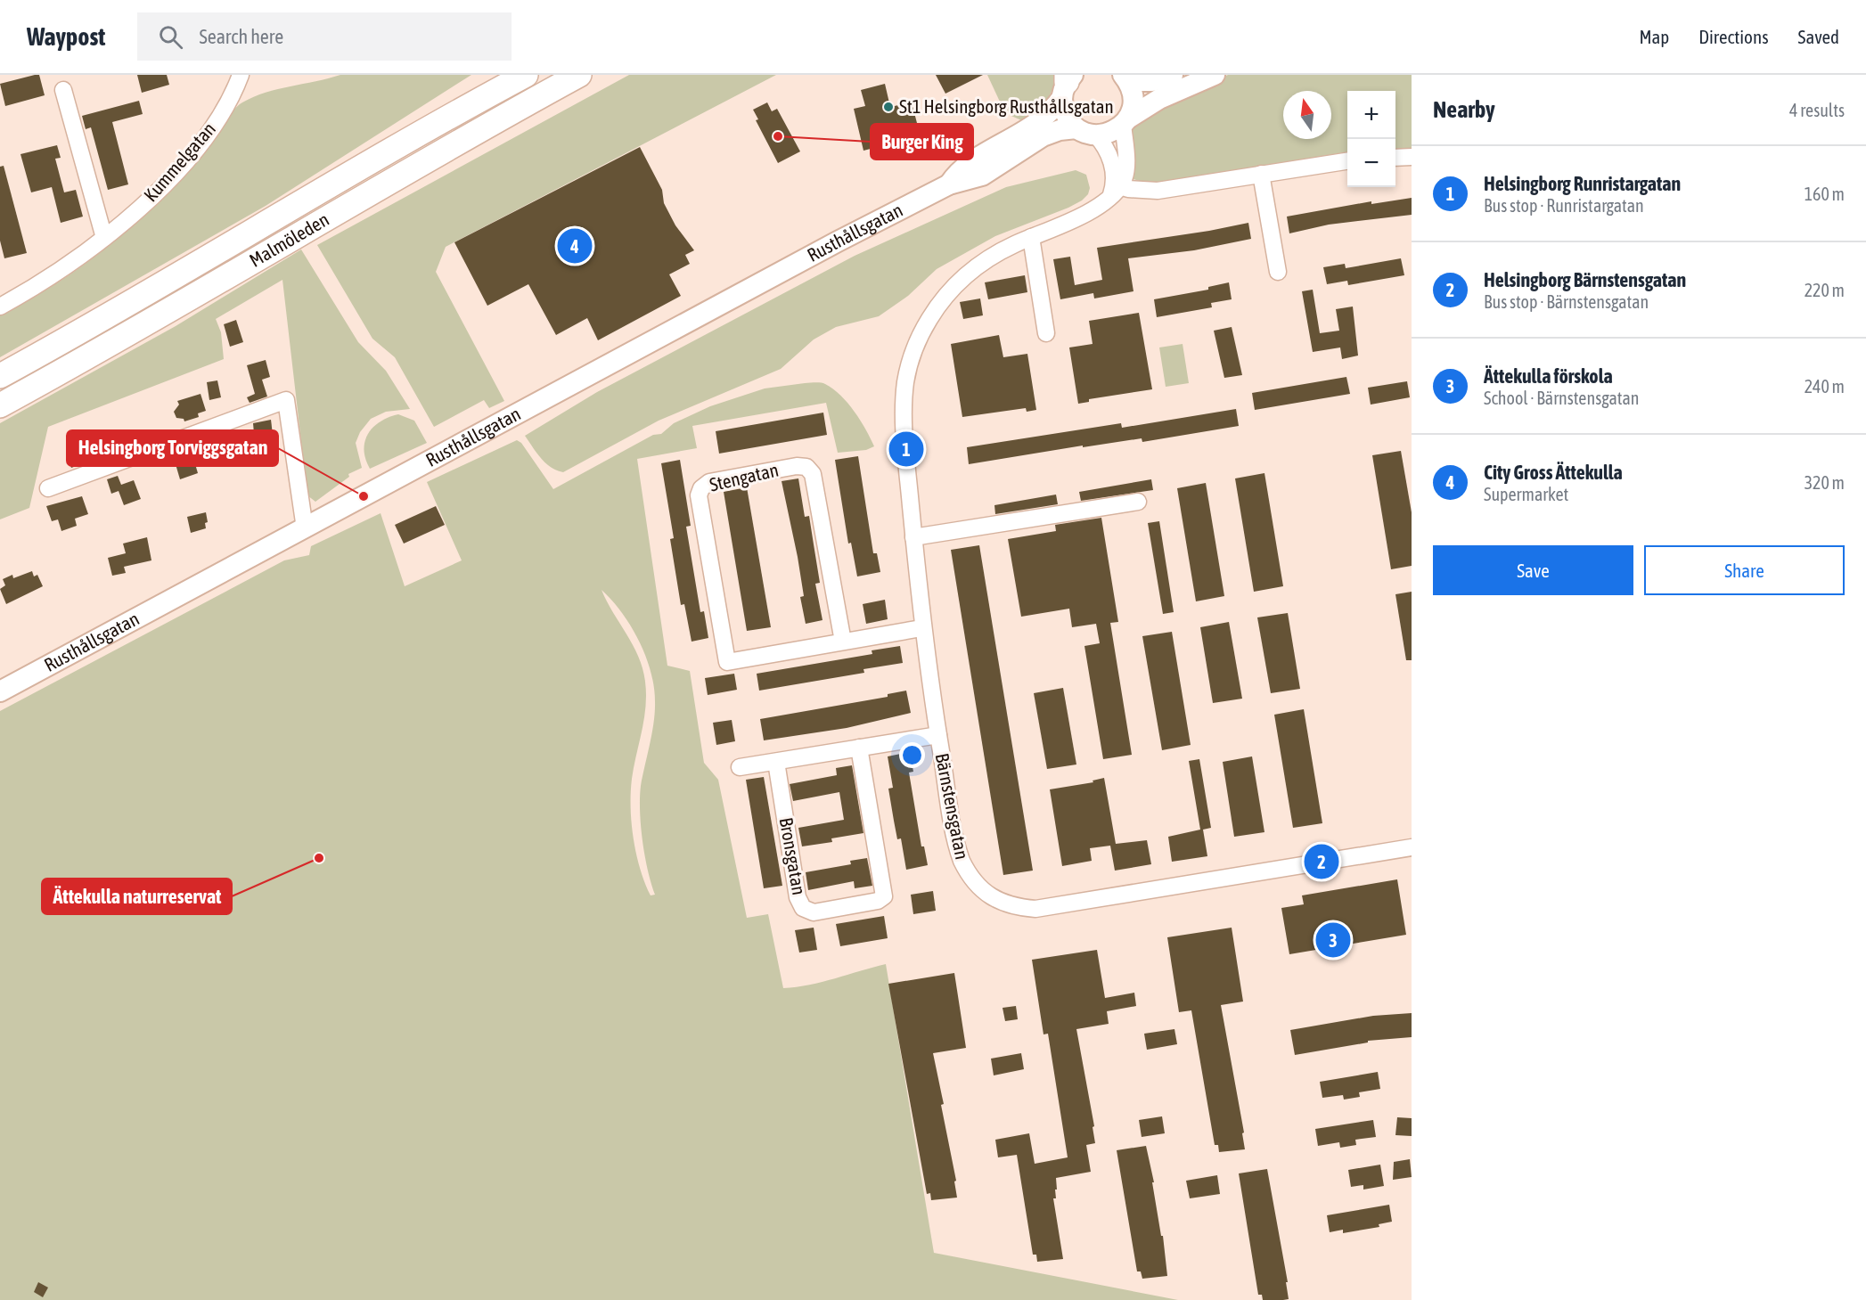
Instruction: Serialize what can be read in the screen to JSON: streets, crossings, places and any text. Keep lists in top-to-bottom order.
{
  "streets": {
    "highway": ["Malmöleden"],
    "main road": ["Rusthållsgatan"],
    "street": [
      "Kummelgatan",
      "Stengatan",
      "Bärnstensgatan",
      "Bronsgatan"
    ]
  },
  "crossings": [
    ["Stengatan", "Bärnstensgatan"]
  ],
  "places": [
    "St1 Helsingborg Rusthållsgatan",
    "Burger King",
    "Helsingborg Torviggsgatan",
    "Ättekulla naturreservat"
  ],
  "north": "top",
  "page": {
    "header": "Waypost",
    "search": "Search here",
    "nav": ["Map", "Directions", "Saved"],
    "heading": ["Nearby", "4 results"],
    "map_buttons": ["+", "−"],
    "list": [
      {
        "mark": "1",
        "name": "Helsingborg Runristargatan",
        "note": "Bus stop · Runristargatan",
        "value": "160 m"
      },
      {
        "mark": "2",
        "name": "Helsingborg Bärnstensgatan",
        "note": "Bus stop · Bärnstensgatan",
        "value": "220 m"
      },
      {
        "mark": "3",
        "name": "Ättekulla förskola",
        "note": "School · Bärnstensgatan",
        "value": "240 m"
      },
      {
        "mark": "4",
        "name": "City Gross Ättekulla",
        "note": "Supermarket",
        "value": "320 m"
      }
    ],
    "pins": [
      "4",
      "1",
      "2",
      "3"
    ],
    "buttons": ["Save", "Share"]
  }
}
